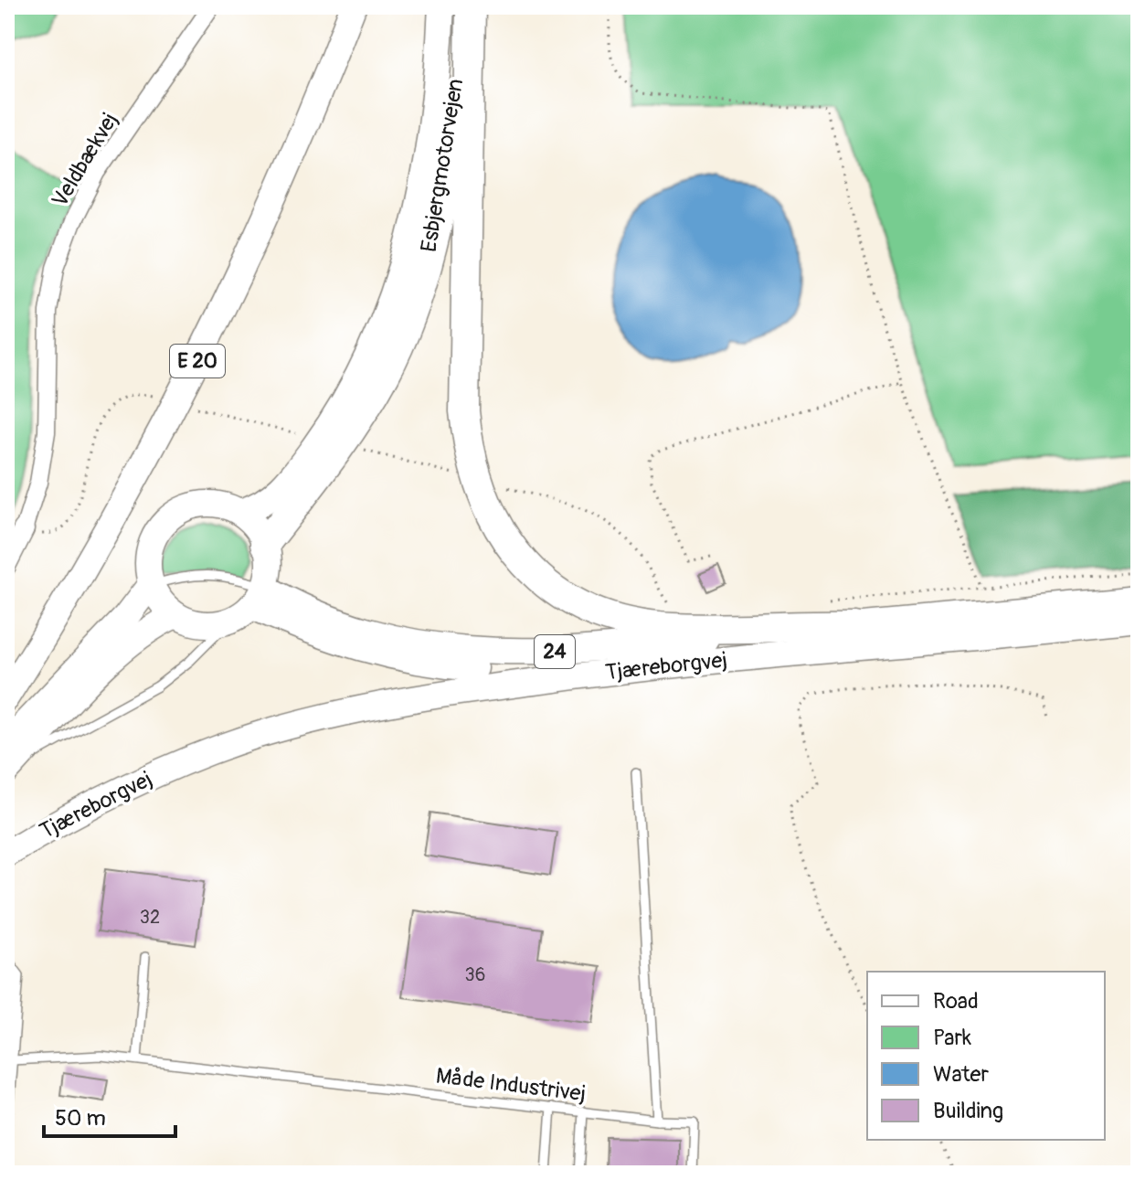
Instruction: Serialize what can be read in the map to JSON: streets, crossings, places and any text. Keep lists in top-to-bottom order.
{
  "streets": {
    "highway": [
      "Esbjergmotorvejen",
      "E 20",
      "24",
      "Tjæreborgvej"
    ],
    "street": ["Veldbækvej"],
    "lane": ["Måde Industrivej"]
  },
  "crossings": [
    ["24", "Tjæreborgvej"]
  ],
  "house_numbers": ["32", "36"],
  "legend": [
    "Road",
    "Park",
    "Water",
    "Building"
  ],
  "scale_bar": "50 m"
}
